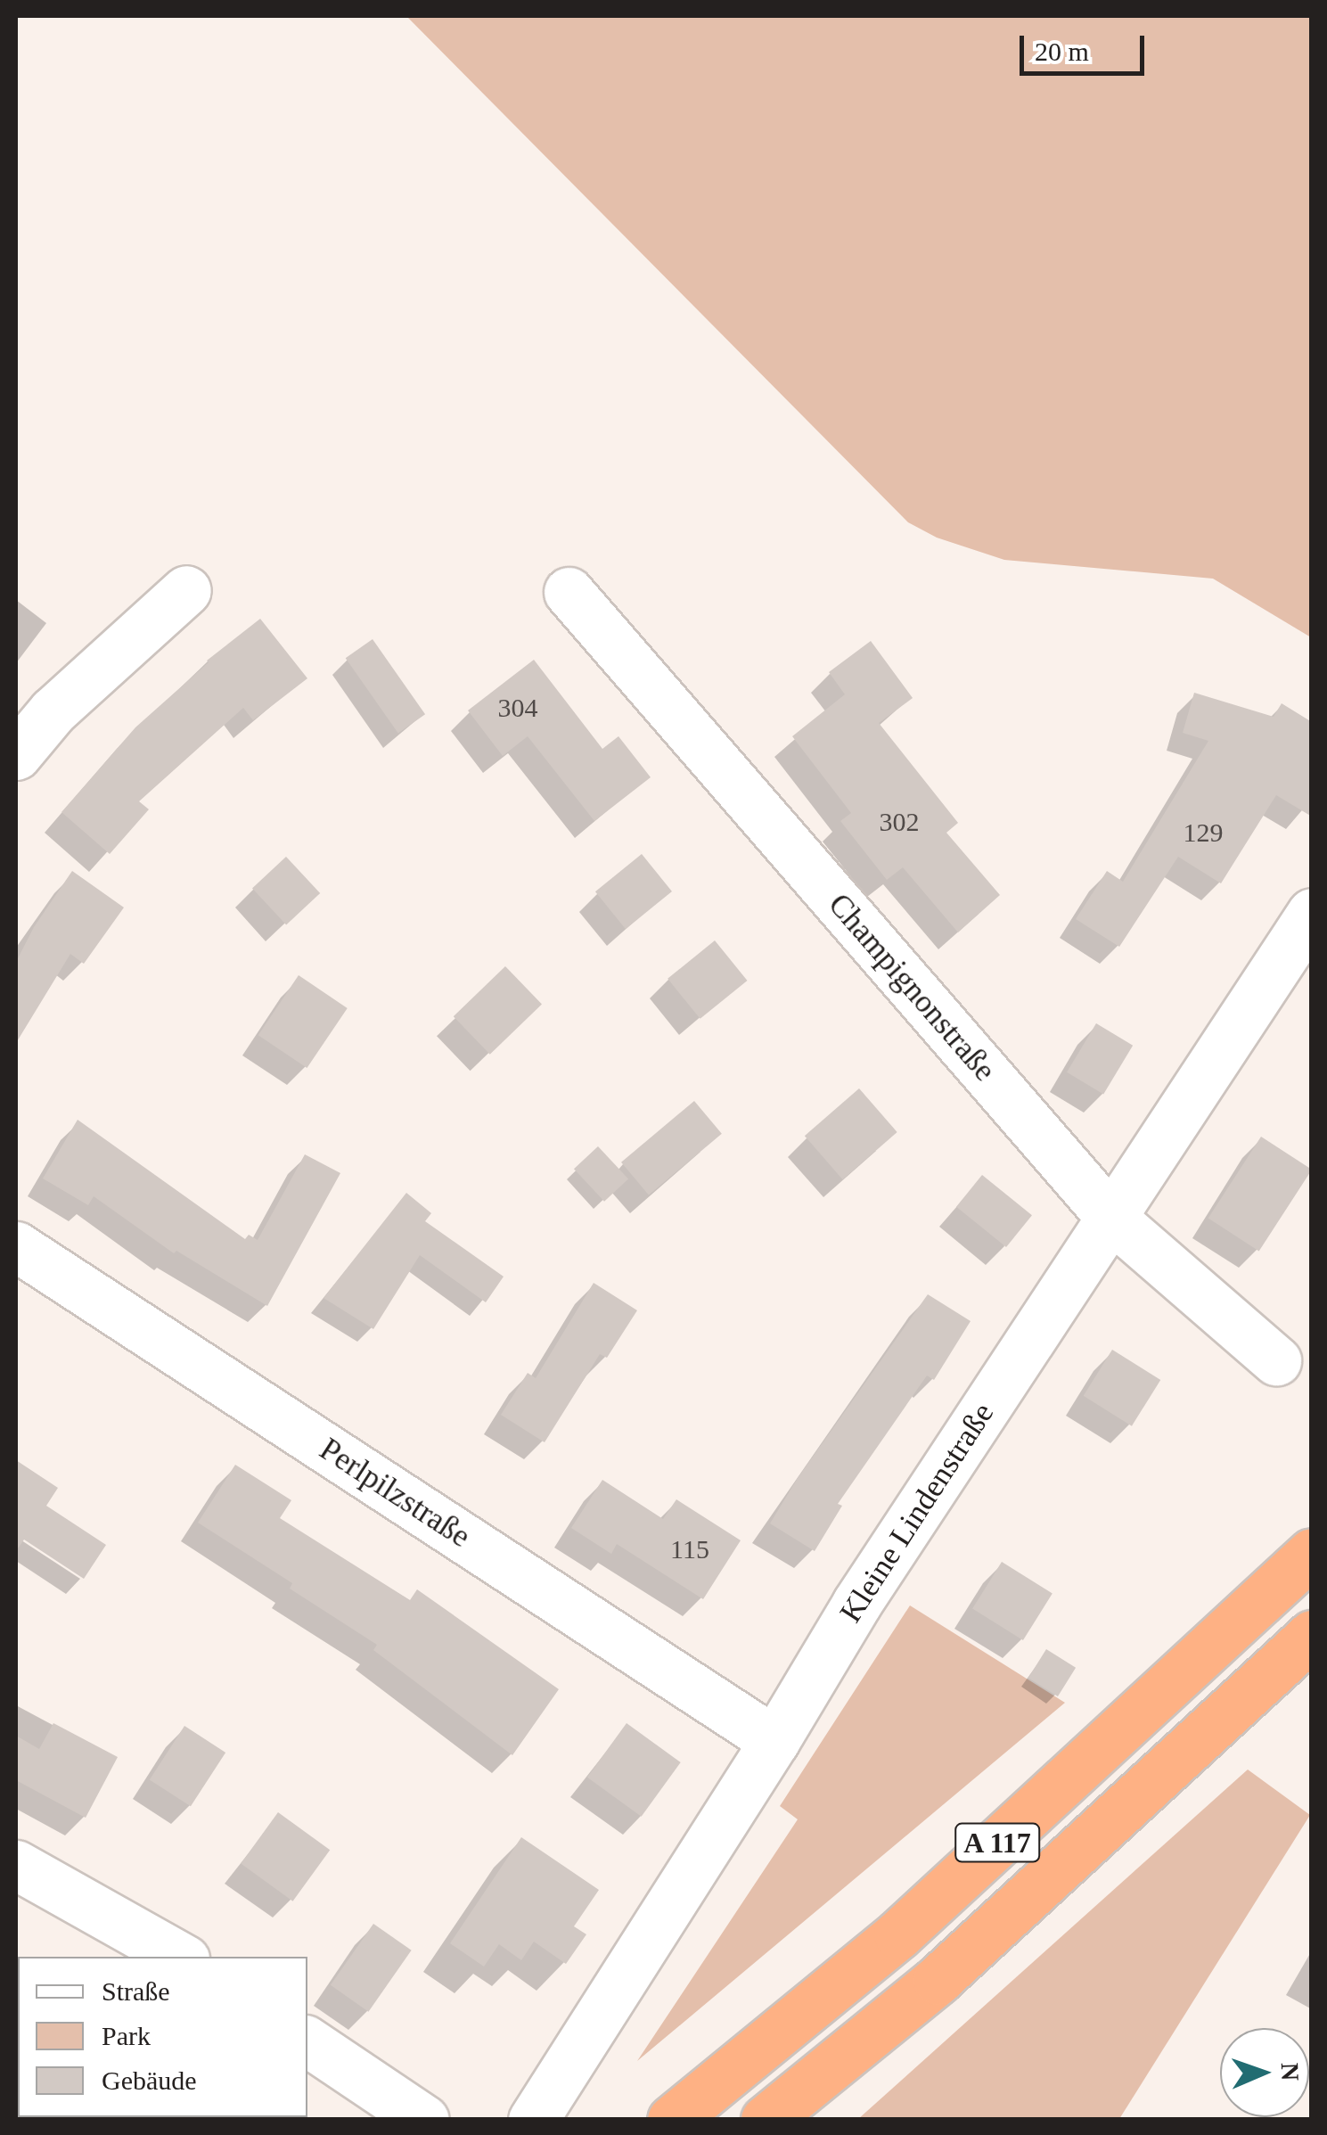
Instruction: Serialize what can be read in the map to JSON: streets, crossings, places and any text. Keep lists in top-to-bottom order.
{
  "streets": {
    "highway": ["A 117"],
    "street": ["Champignonstraße", "Perlpilzstraße", "Kleine Lindenstraße"]
  },
  "crossings": [
    ["Champignonstraße", "Kleine Lindenstraße"],
    ["Perlpilzstraße", "Kleine Lindenstraße"]
  ],
  "house_numbers": [
    "304",
    "302",
    "129",
    "115"
  ],
  "legend": ["Straße", "Park", "Gebäude"],
  "scale_bar": "20 m",
  "north": "right"
}
